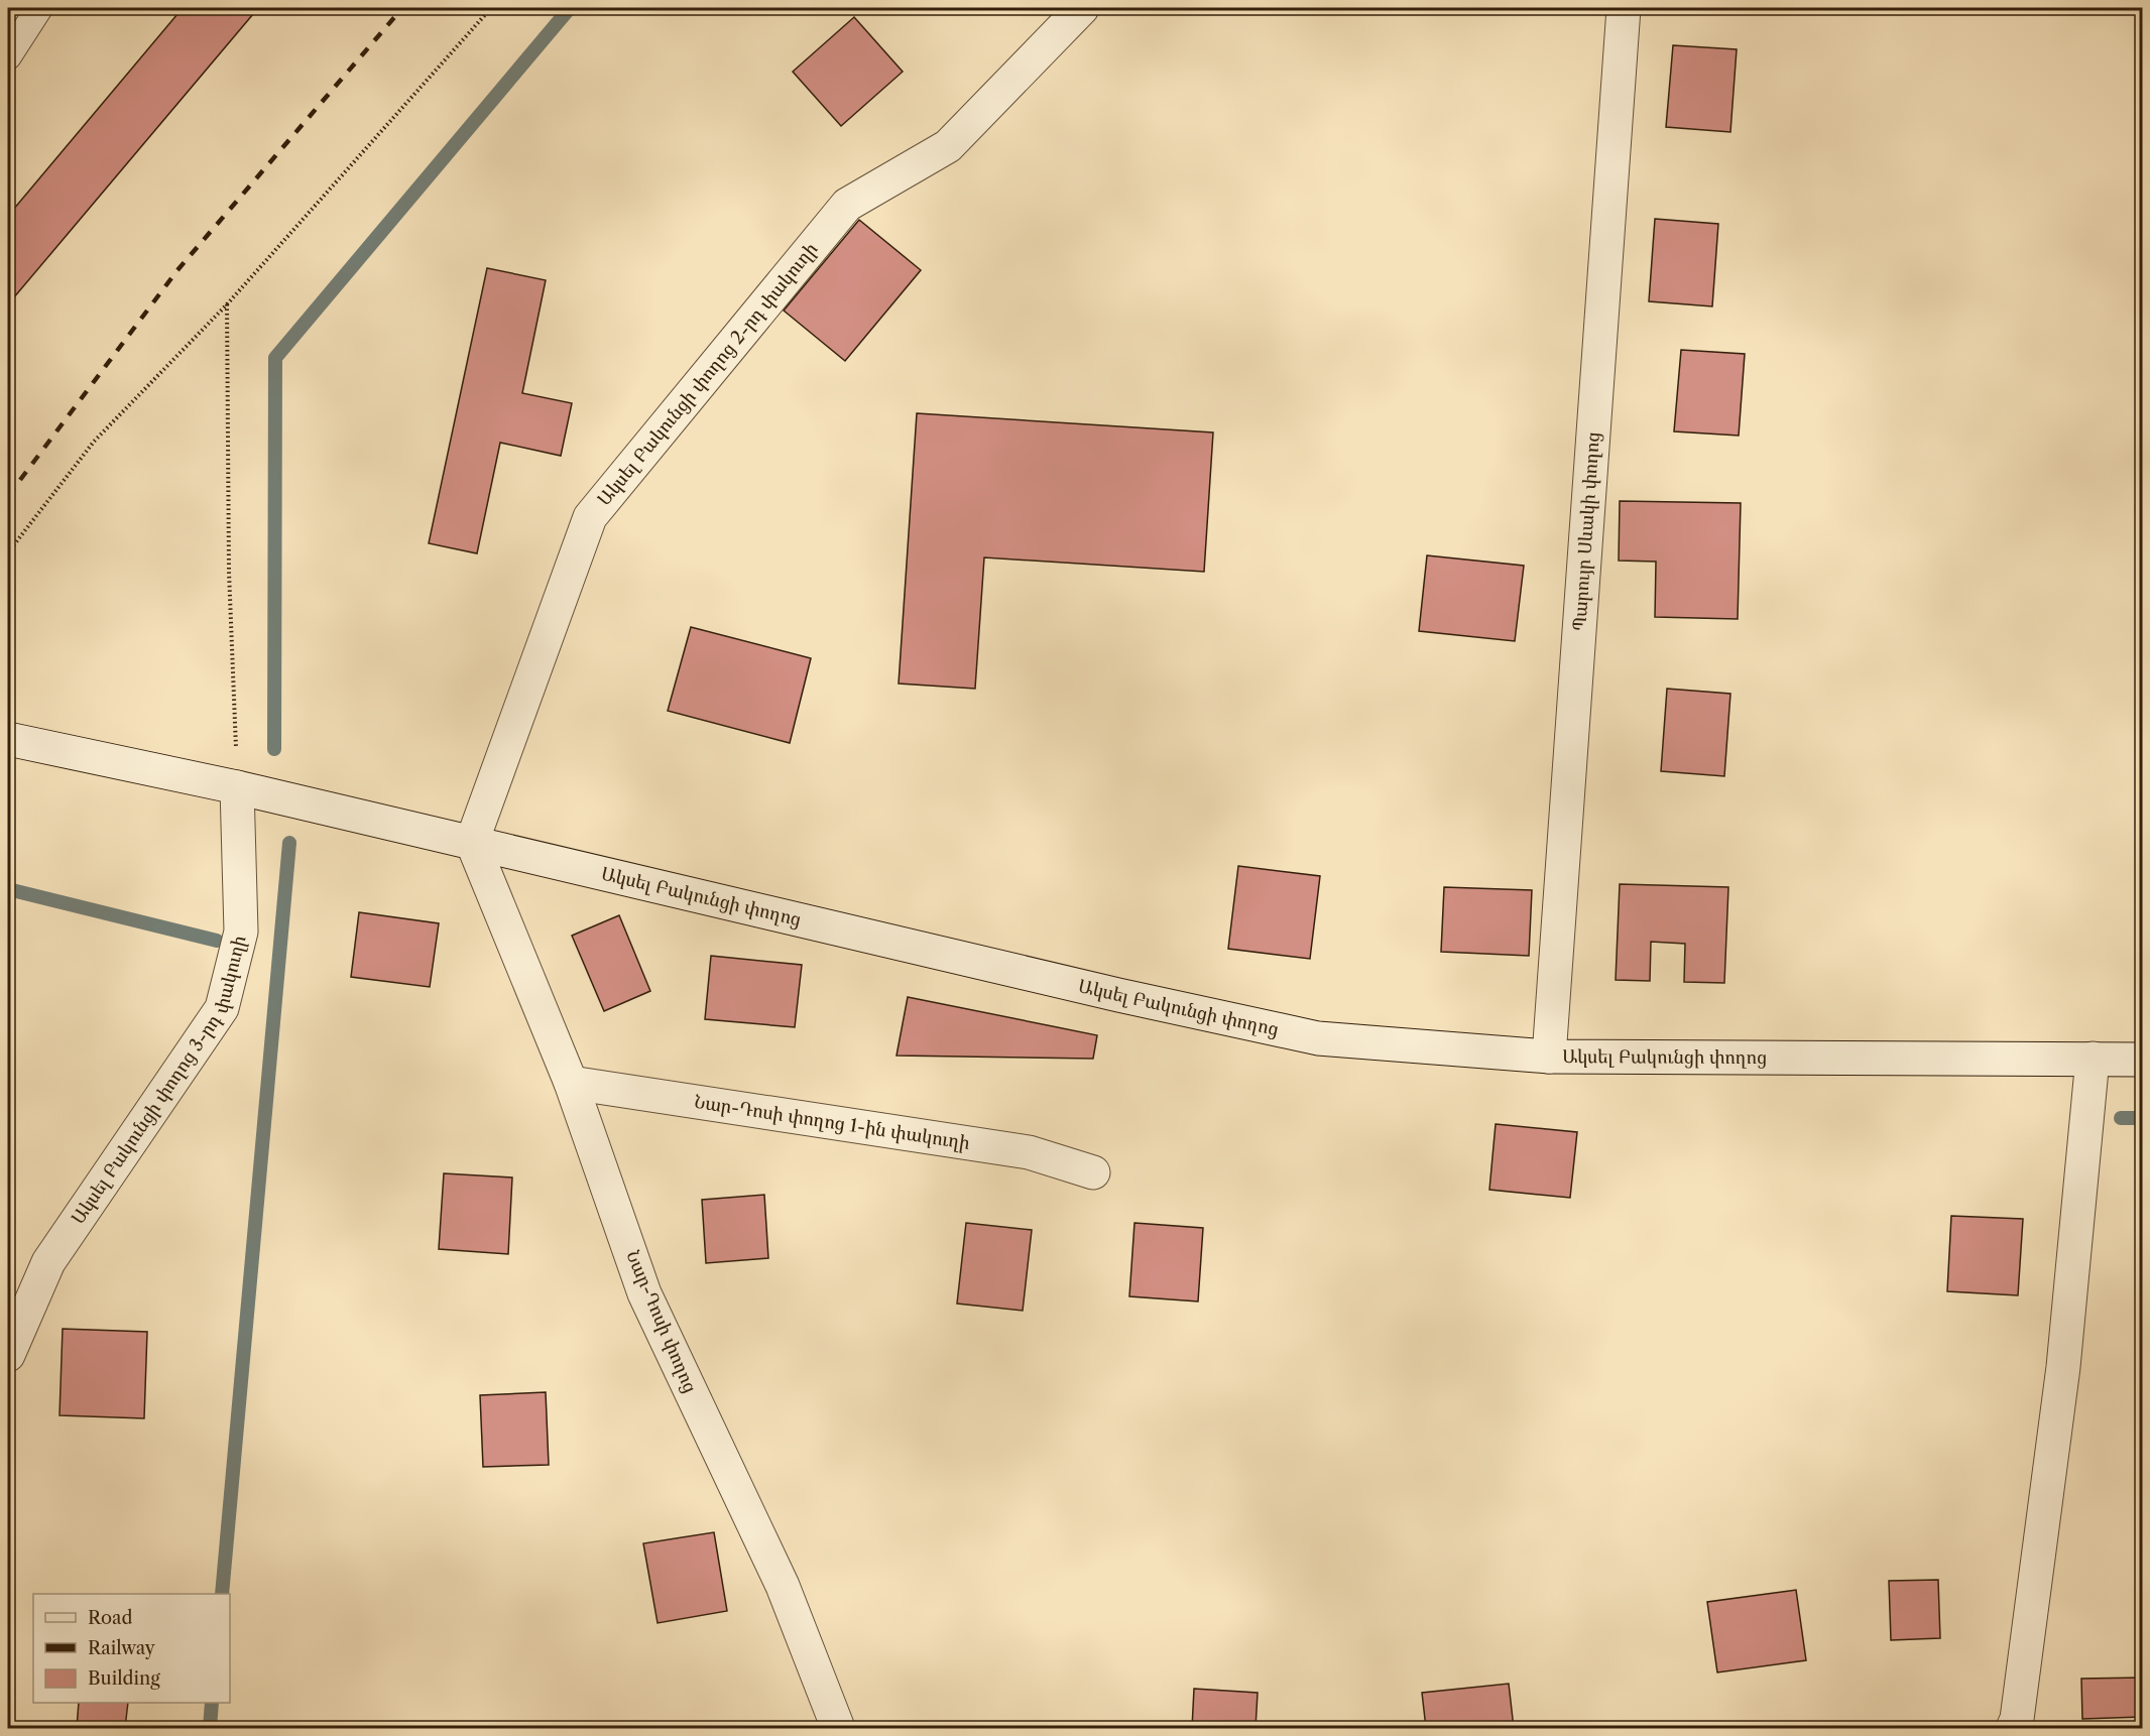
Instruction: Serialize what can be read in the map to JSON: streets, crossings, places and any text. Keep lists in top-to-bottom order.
{
  "streets": {
    "street": [
      "Ակսել Բակունցի փողոց 2-րդ փակուղի",
      "Պարույր Սևակի փողոց",
      "Ակսել Բակունցի փողոց",
      "Ակսել Բակունցի փողոց 3-րդ փակուղի",
      "Նար-Դոսի փողոց 1-ին փակուղի",
      "Նար-Դոսի փողոց"
    ]
  },
  "crossings": [
    ["Ակսել Բակունցի փողոց 2-րդ փակուղի", "Ակսել Բակունցի փողոց"],
    ["Ակսել Բակունցի փողոց 2-րդ փակուղի", "Նար-Դոսի փողոց"],
    ["Պարույր Սևակի փողոց", "Ակսել Բակունցի փողոց"],
    ["Ակսել Բակունցի փողոց", "Ակսել Բակունցի փողոց 3-րդ փակուղի"],
    ["Ակսել Բակունցի փողոց", "Նար-Դոսի փողոց"],
    ["Նար-Դոսի փողոց 1-ին փակուղի", "Նար-Դոսի փողոց"]
  ],
  "legend": ["Road", "Railway", "Building"]
}
